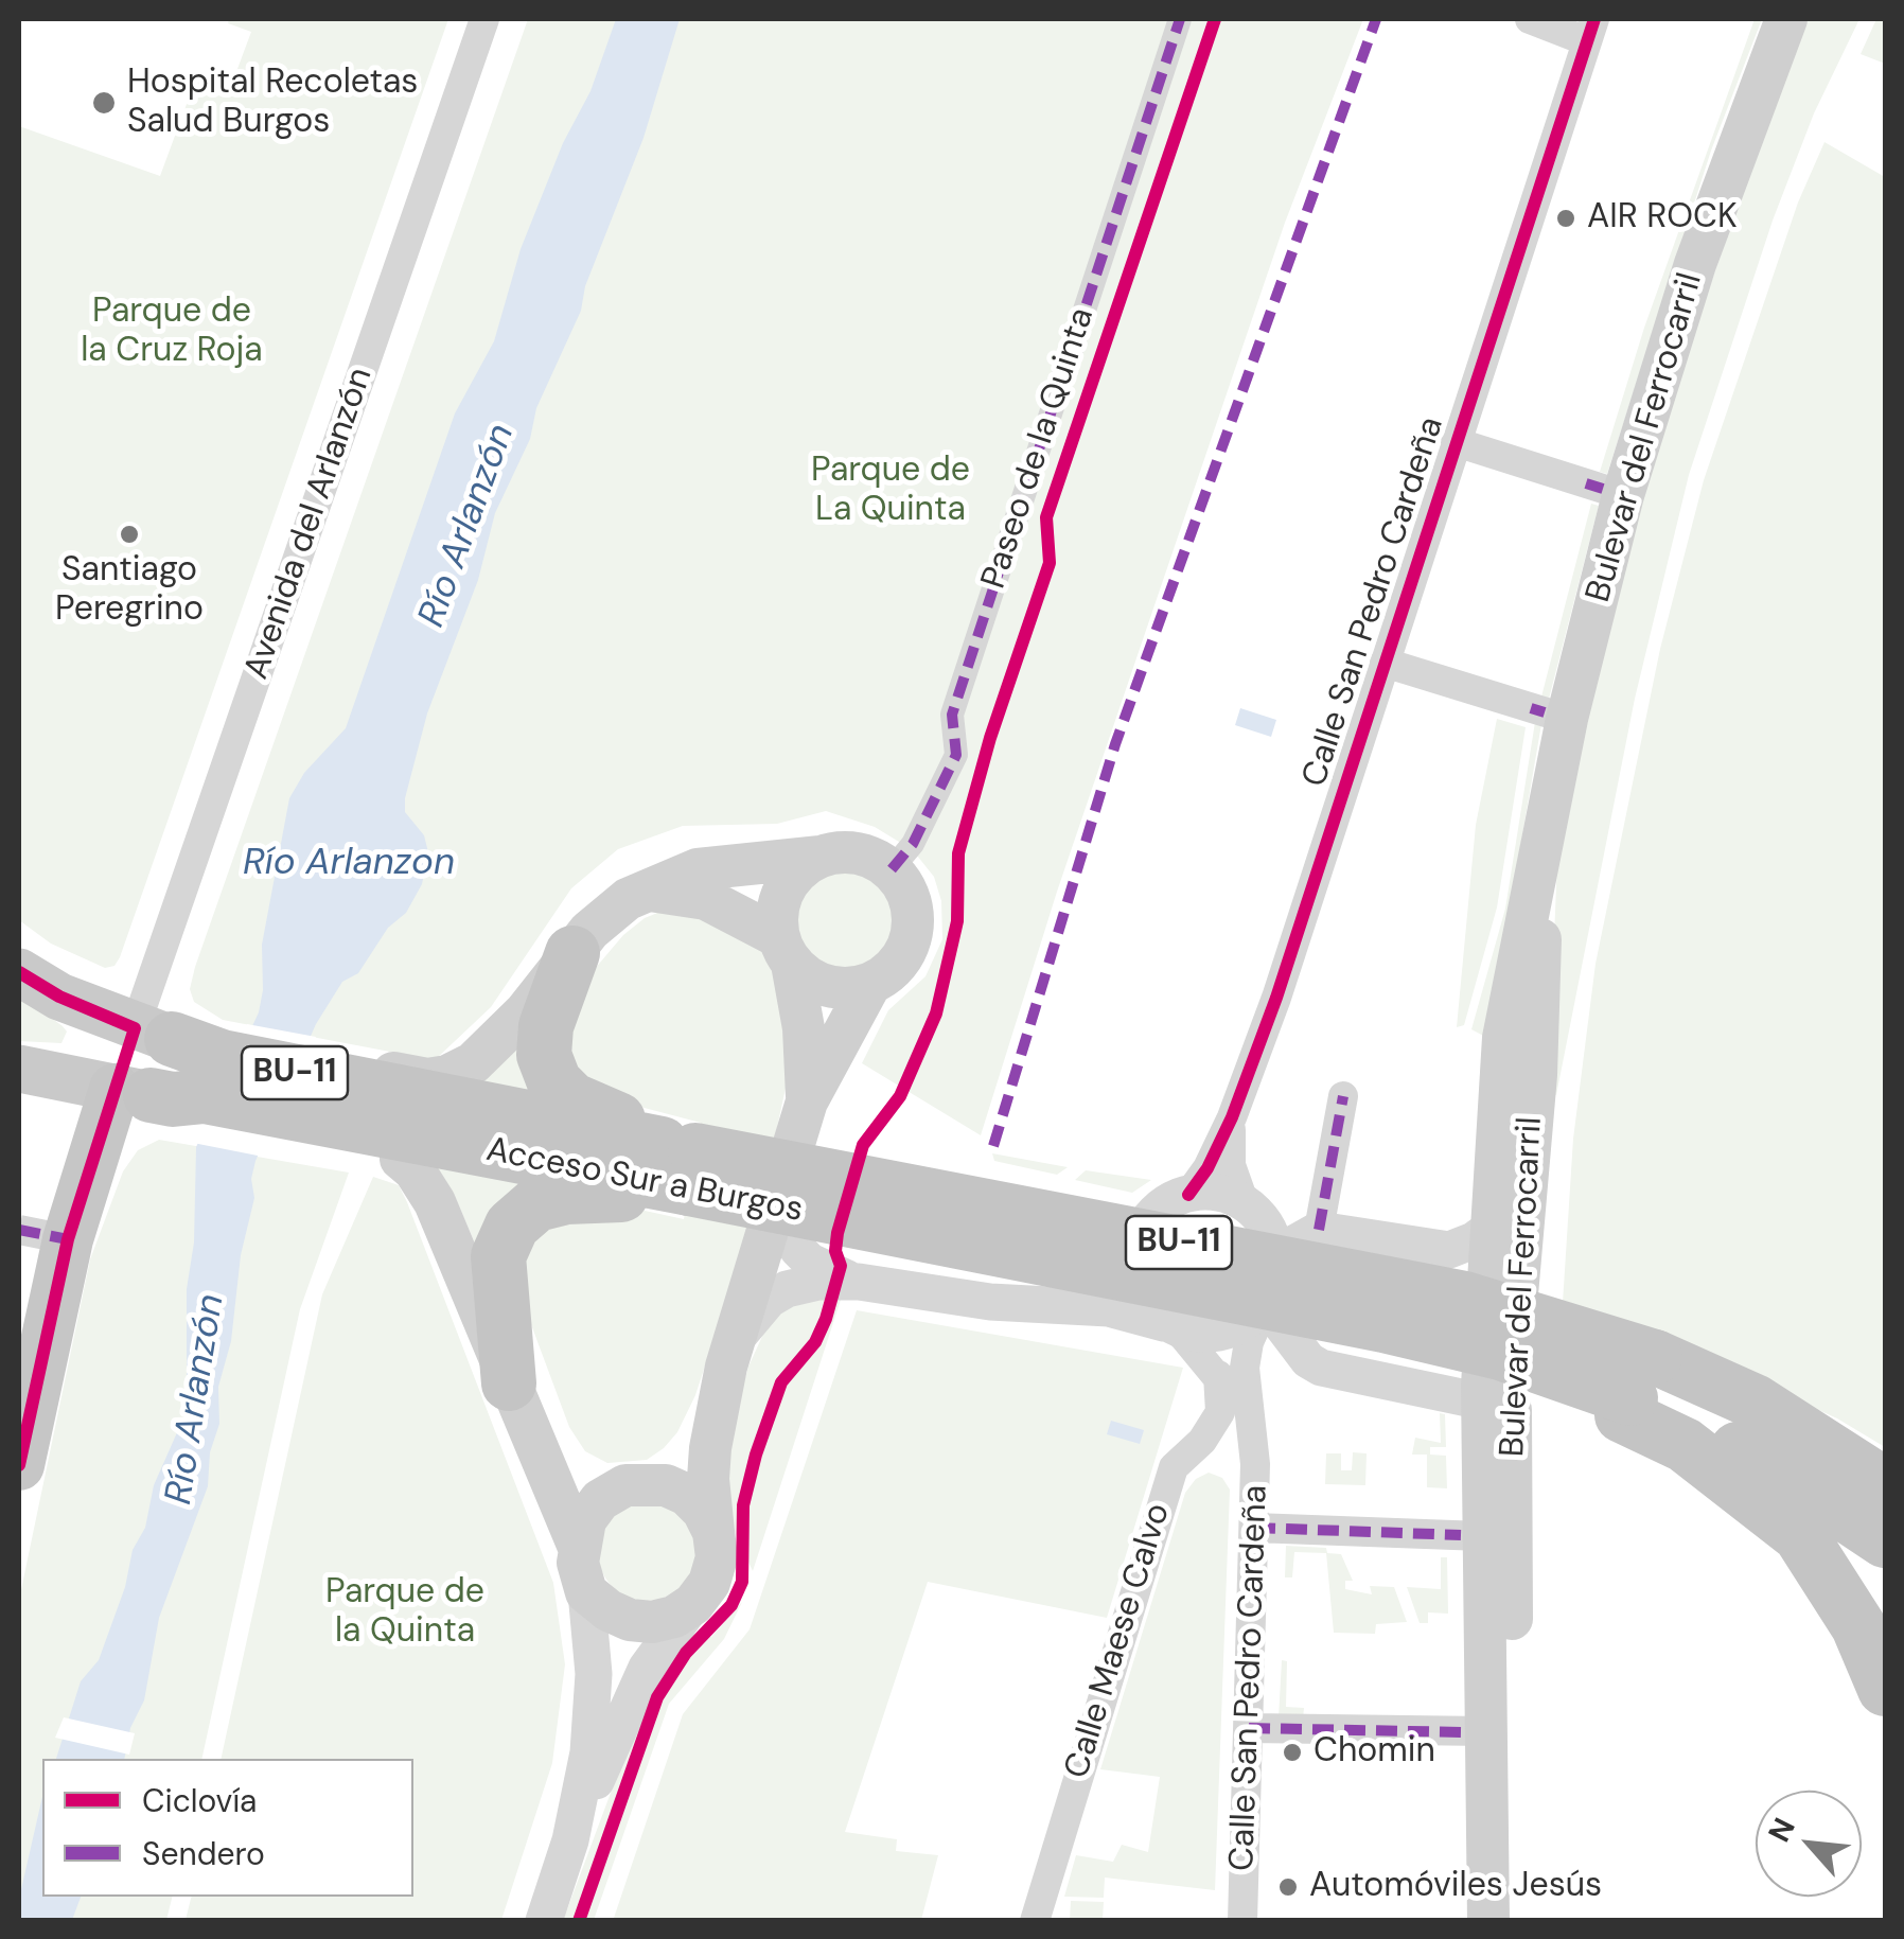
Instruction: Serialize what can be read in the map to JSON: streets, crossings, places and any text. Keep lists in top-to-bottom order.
{
  "streets": {
    "highway": ["BU-11", "Acceso Sur a Burgos"],
    "main road": ["Bulevar del Ferrocarril"],
    "street": [
      "Paseo de la Quinta",
      "Avenida del Arlanzón",
      "Calle San Pedro Cardeña",
      "Calle Maese Calvo"
    ]
  },
  "crossings": [
    ["Avenida del Arlanzón", "Acceso Sur a Burgos"],
    ["Calle San Pedro Cardeña", "Calle Maese Calvo"],
    ["BU-11", "Acceso Sur a Burgos"]
  ],
  "water": ["Río Arlanzón", "Río Arlanzon"],
  "parks": ["Parque de la Cruz Roja", "Parque de La Quinta", "Parque de la Quinta"],
  "places": [
    "Hospital Recoletas Salud Burgos",
    "AIR ROCK",
    "Santiago Peregrino",
    "Chomin",
    "Automóviles Jesús"
  ],
  "legend": ["Ciclovía", "Sendero"],
  "north": "top left"
}
